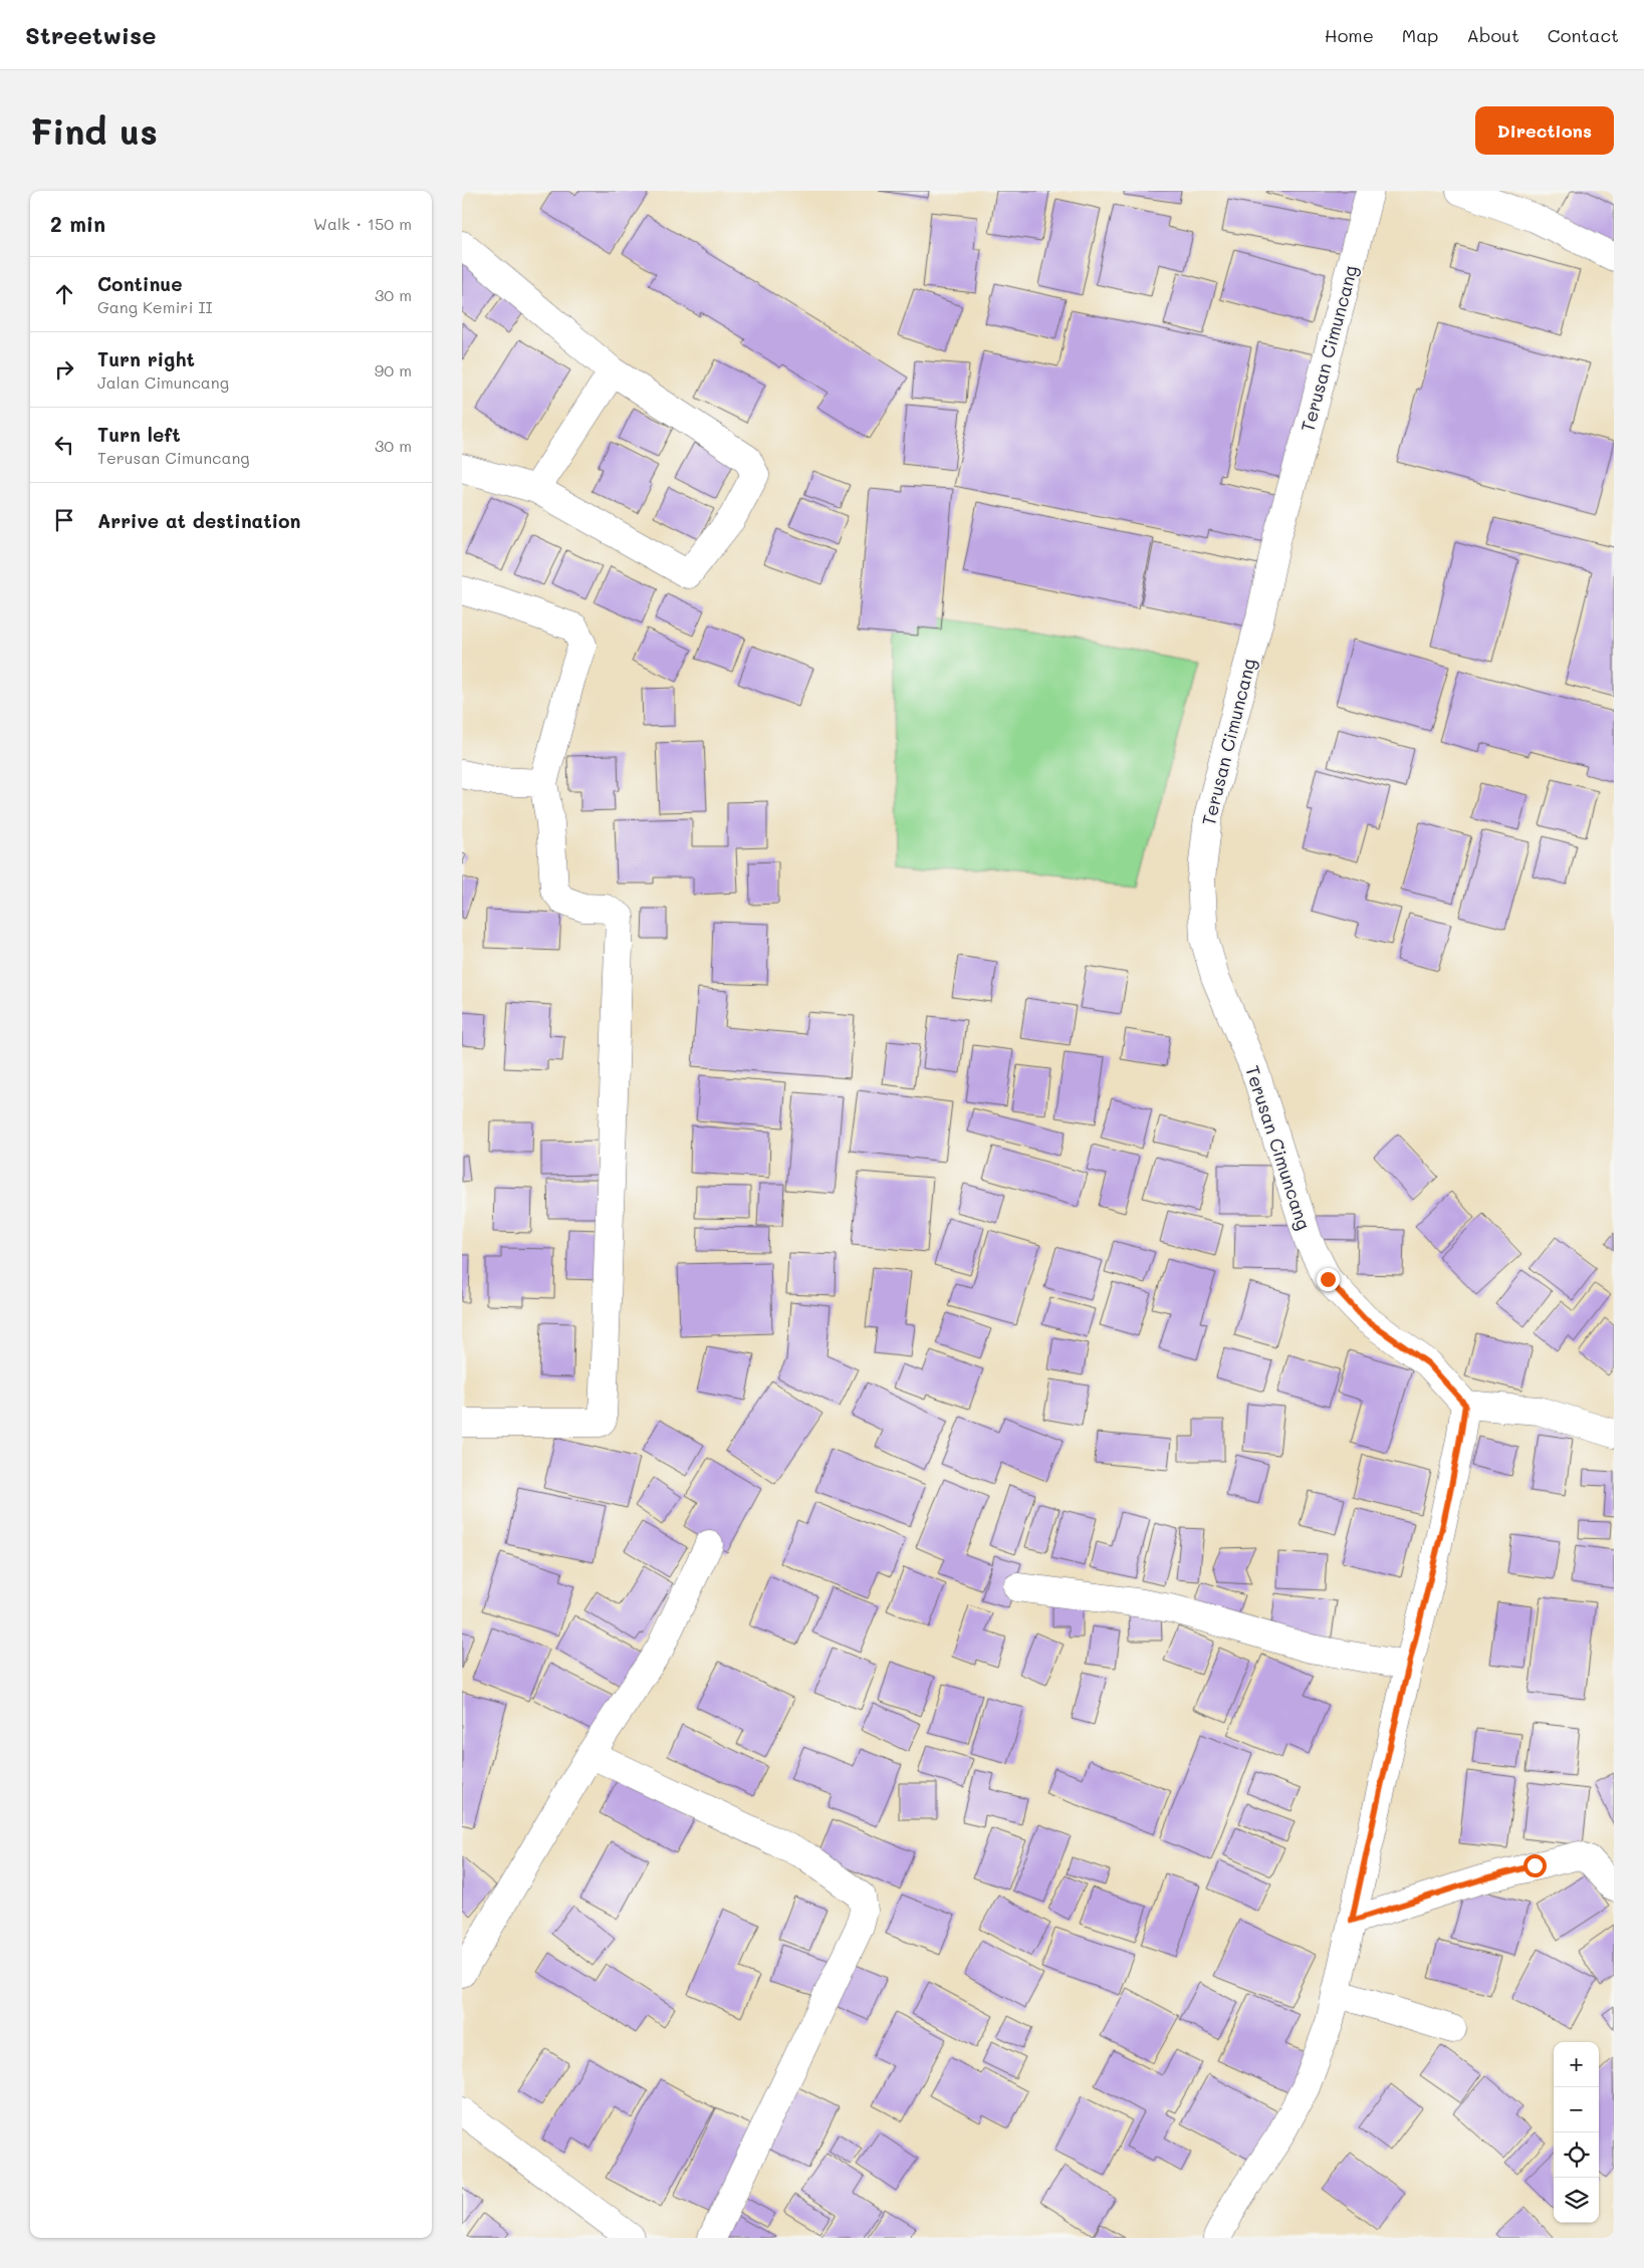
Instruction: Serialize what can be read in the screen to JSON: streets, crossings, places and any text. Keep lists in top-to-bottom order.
{
  "streets": {
    "street": ["Terusan Cimuncang"]
  },
  "page": {
    "header": "Streetwise",
    "nav": [
      "Home",
      "Map",
      "About",
      "Contact"
    ],
    "buttons": "Directions",
    "title": "Find us",
    "heading": ["2 min", "Walk · 150 m"],
    "list": [
      ["Continue", "Gang Kemiri II", "30 m"],
      ["Turn right", "Jalan Cimuncang", "90 m"],
      ["Turn left", "Terusan Cimuncang", "30 m"],
      "Arrive at destination"
    ],
    "map_buttons": ["+", "−"]
  }
}
